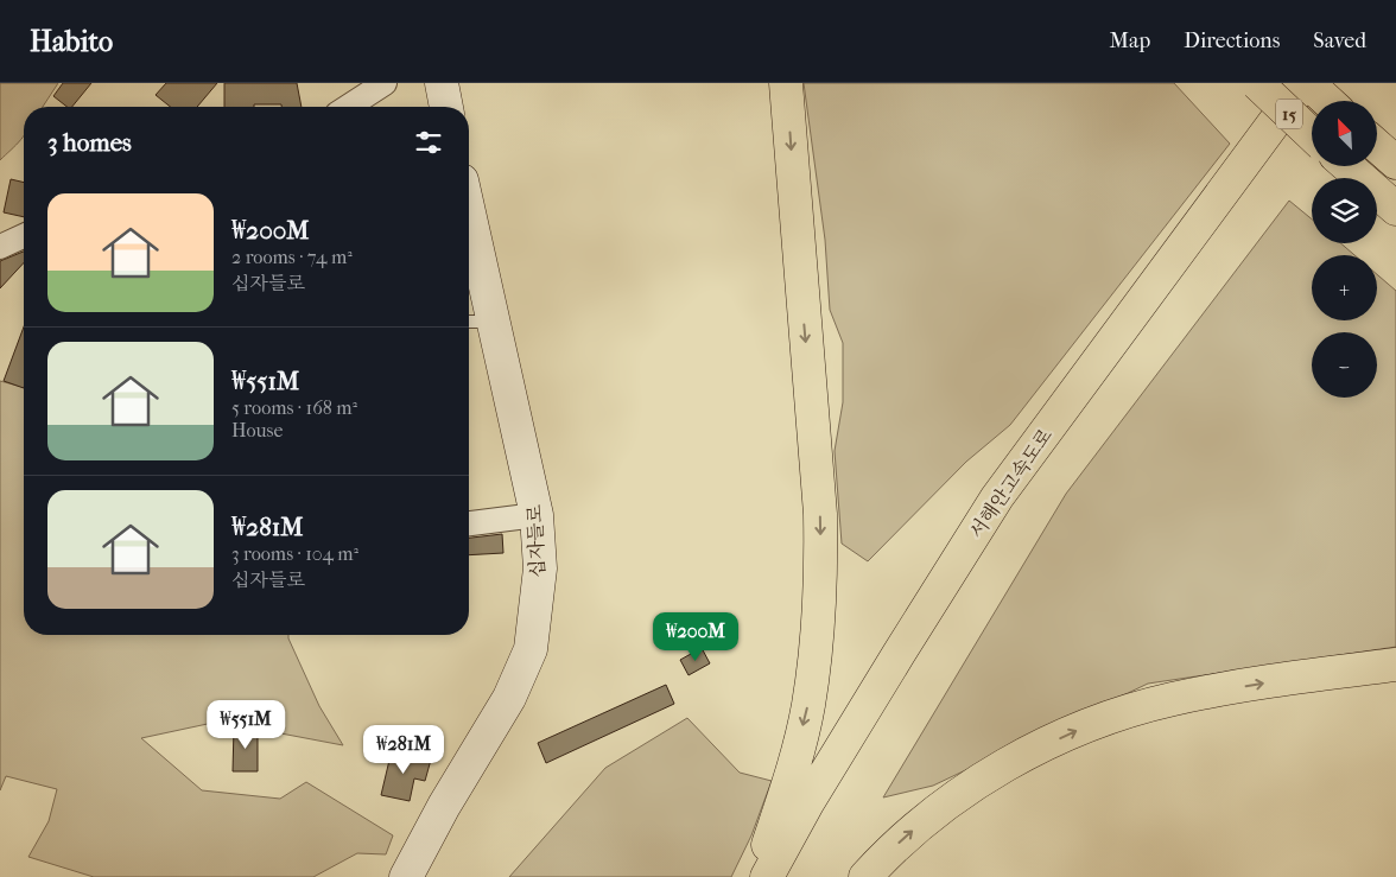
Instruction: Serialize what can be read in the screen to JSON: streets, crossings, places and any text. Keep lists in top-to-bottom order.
{
  "streets": {
    "highway": ["15", "서해안고속도로"],
    "main road": ["십자들로"]
  },
  "north": "top left",
  "page": {
    "header": "Habito",
    "nav": ["Map", "Directions", "Saved"],
    "map_buttons": ["+", "−"],
    "heading": "3 homes",
    "list": [
      {
        "name": "₩200M",
        "note": "2 rooms · 74 m² · 십자들로"
      },
      {
        "name": "₩551M",
        "note": "5 rooms · 168 m² · House"
      },
      {
        "name": "₩281M",
        "note": "3 rooms · 104 m² · 십자들로"
      }
    ],
    "price": ["₩200M", "₩551M", "₩281M"]
  }
}
